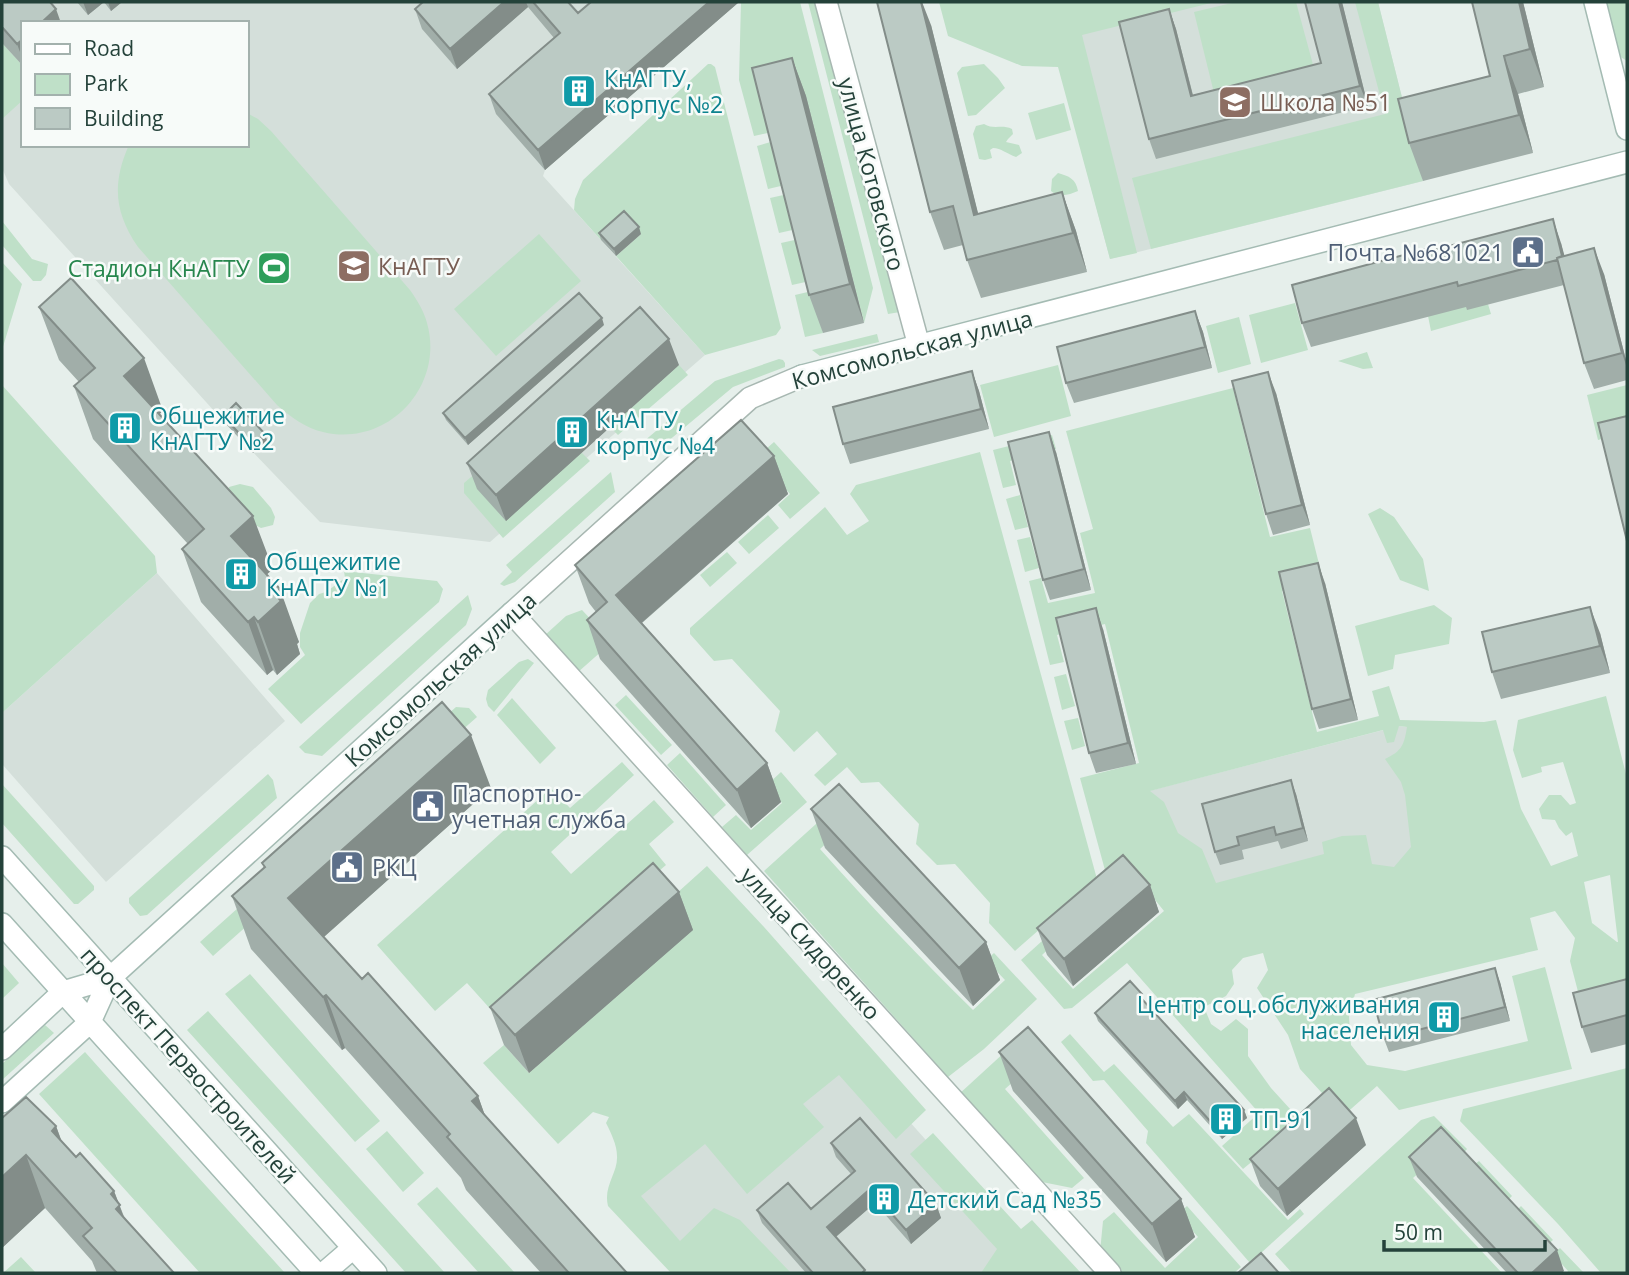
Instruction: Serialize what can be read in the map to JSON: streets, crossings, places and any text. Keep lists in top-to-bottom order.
{
  "streets": {
    "street": [
      "улица Котовского",
      "Комсомольская улица",
      "улица Сидоренко",
      "проспект Первостроителей"
    ]
  },
  "crossings": [
    ["улица Котовского", "Комсомольская улица"],
    ["Комсомольская улица", "улица Сидоренко"],
    ["Комсомольская улица", "проспект Первостроителей"]
  ],
  "places": {
    "building": [
      "КнАГТУ, корпус №2",
      "Общежитие КнАГТУ №2",
      "КнАГТУ, корпус №4",
      "Общежитие КнАГТУ №1",
      "Центр соц.обслуживания населения",
      "ТП-91",
      "Детский Сад №35"
    ],
    "school or university": ["Школа №51", "КнАГТУ"],
    "public building": ["Почта №681021", "Паспортно- учетная служба", "РКЦ"],
    "sports": ["Стадион КнАГТУ"]
  },
  "legend": ["Road", "Park", "Building"],
  "scale_bar": "50 m"
}
